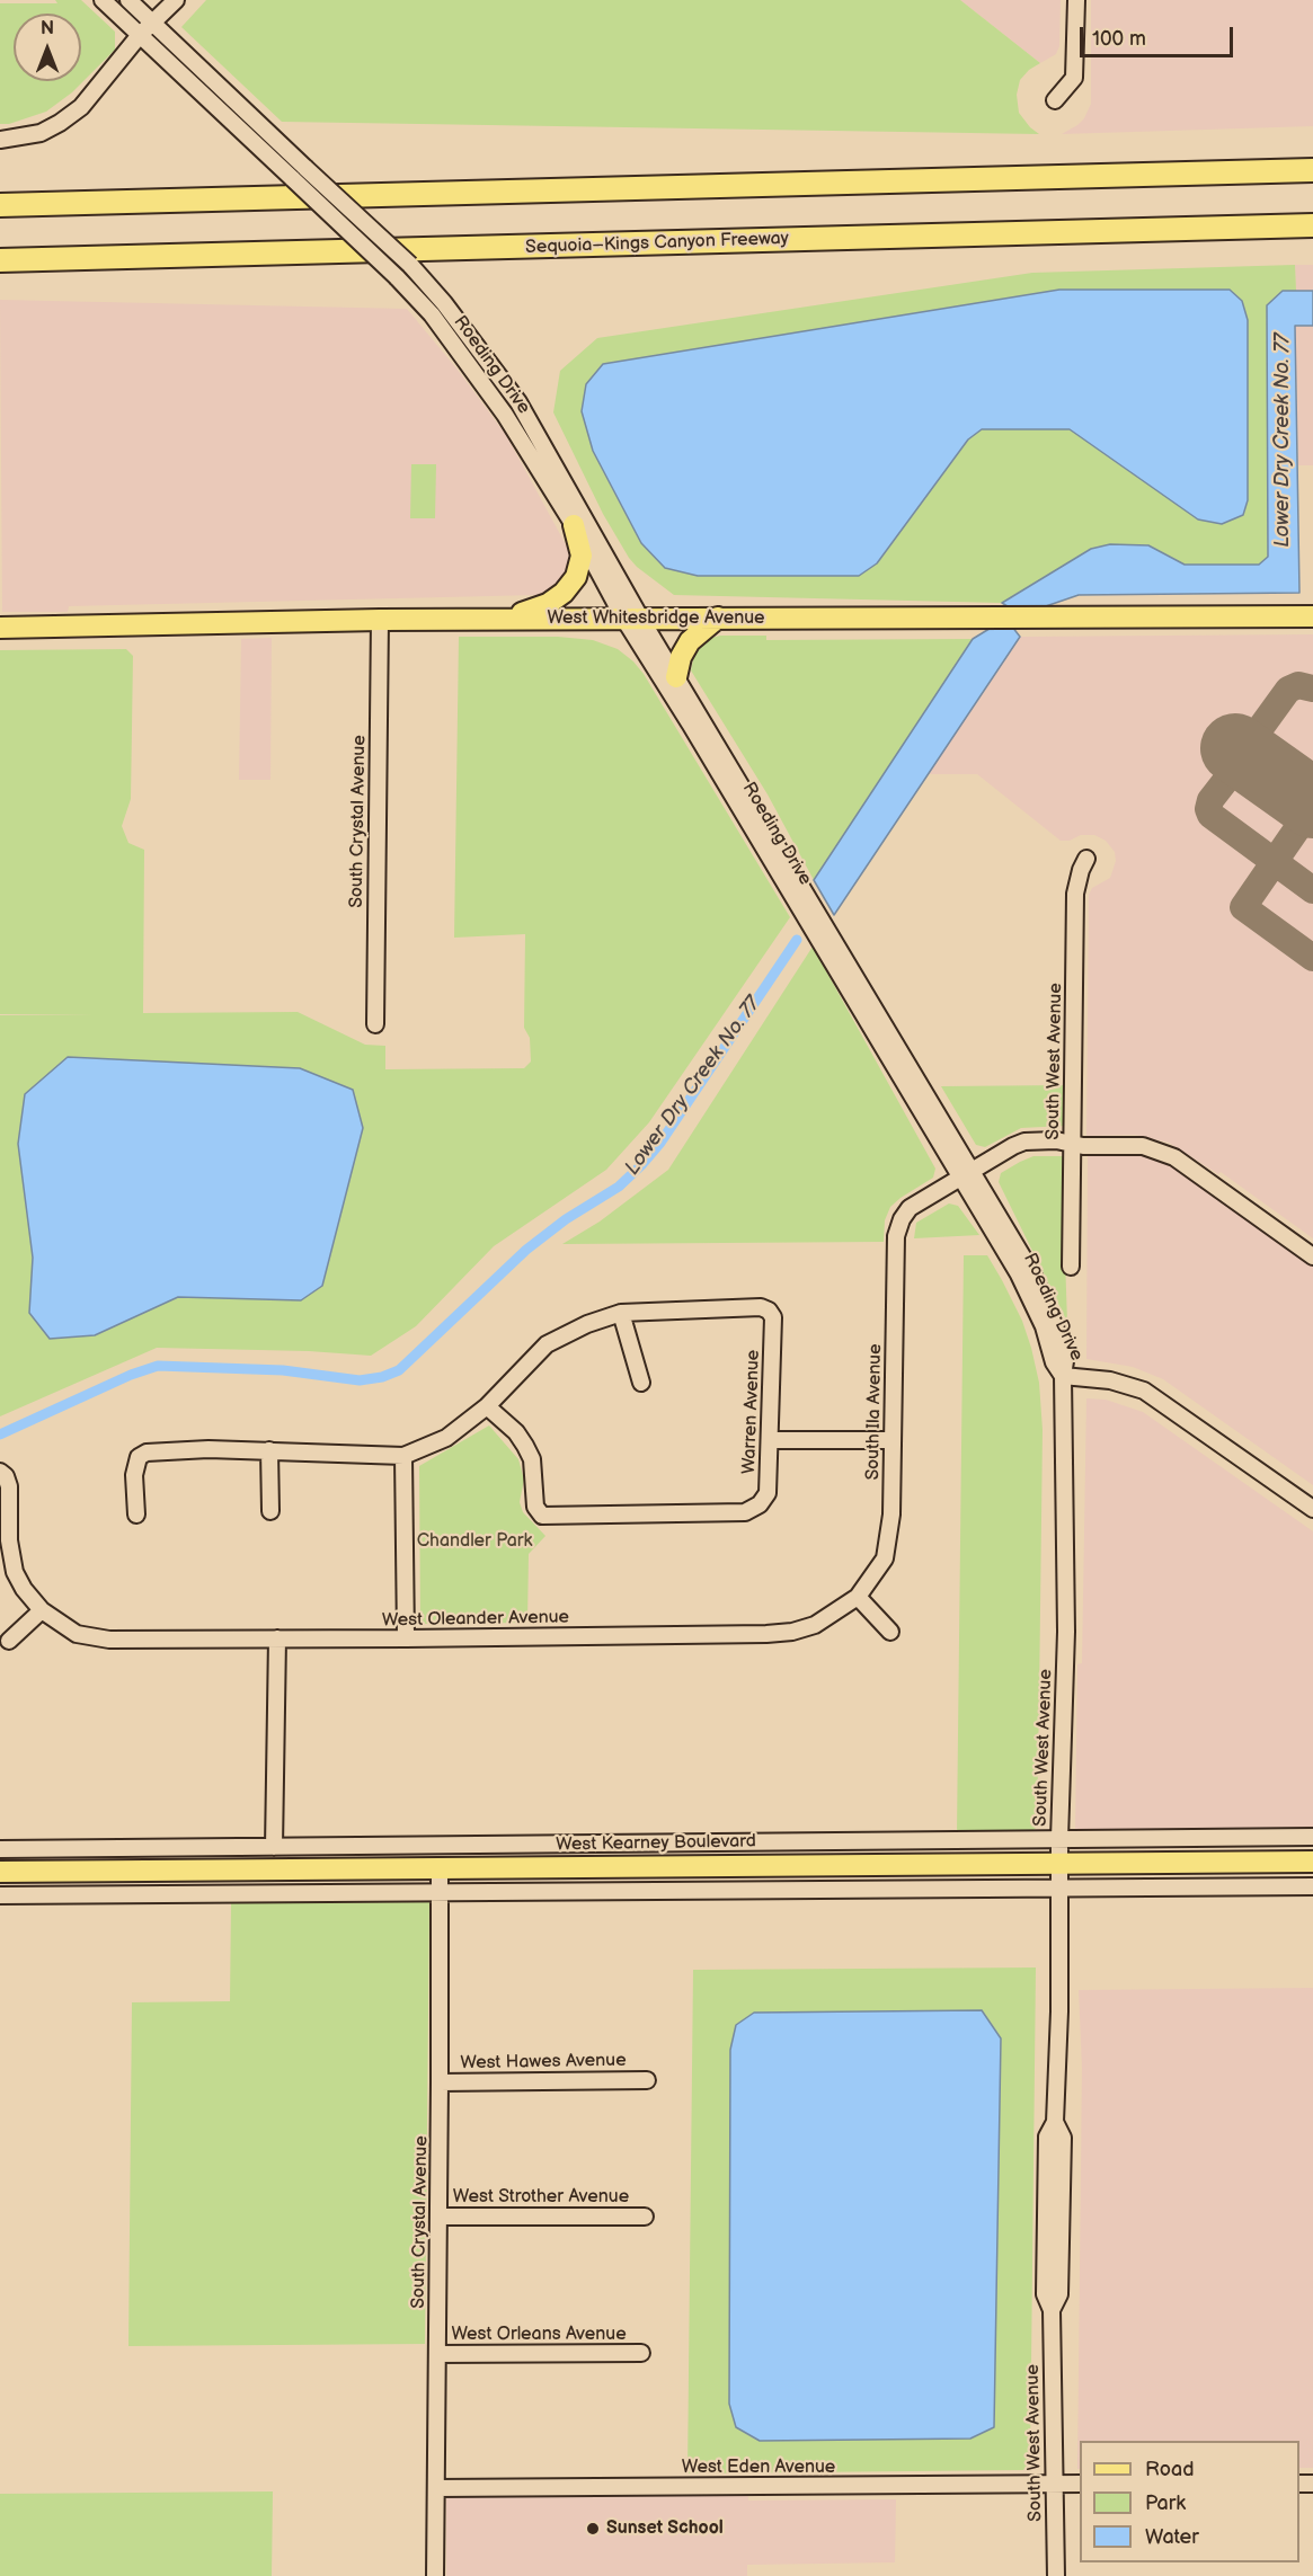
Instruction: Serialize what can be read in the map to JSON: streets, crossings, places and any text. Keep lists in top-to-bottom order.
{
  "streets": {
    "highway": ["Sequoia–Kings Canyon Freeway"],
    "main road": ["West Whitesbridge Avenue", "West Kearney Boulevard"],
    "street": [
      "Roeding Drive",
      "South Crystal Avenue",
      "South West Avenue",
      "Warren Avenue",
      "South Ila Avenue",
      "West Oleander Avenue",
      "West Hawes Avenue",
      "West Strother Avenue",
      "West Orleans Avenue",
      "West Eden Avenue"
    ]
  },
  "crossings": [
    ["Roeding Drive", "West Whitesbridge Avenue"],
    ["Roeding Drive", "South West Avenue"],
    ["Roeding Drive", "South Ila Avenue"],
    ["West Whitesbridge Avenue", "South Crystal Avenue"],
    ["South Crystal Avenue", "West Kearney Boulevard"],
    ["South Crystal Avenue", "West Hawes Avenue"],
    ["South Crystal Avenue", "West Strother Avenue"],
    ["South Crystal Avenue", "West Orleans Avenue"],
    ["South Crystal Avenue", "West Eden Avenue"],
    ["South West Avenue", "West Kearney Boulevard"],
    ["South West Avenue", "West Eden Avenue"],
    ["South Ila Avenue", "West Oleander Avenue"]
  ],
  "water": ["Lower Dry Creek No. 77"],
  "parks": ["Chandler Park"],
  "places": ["Sunset School"],
  "legend": ["Road", "Park", "Water"],
  "scale_bar": "100 m",
  "north": "top"
}
